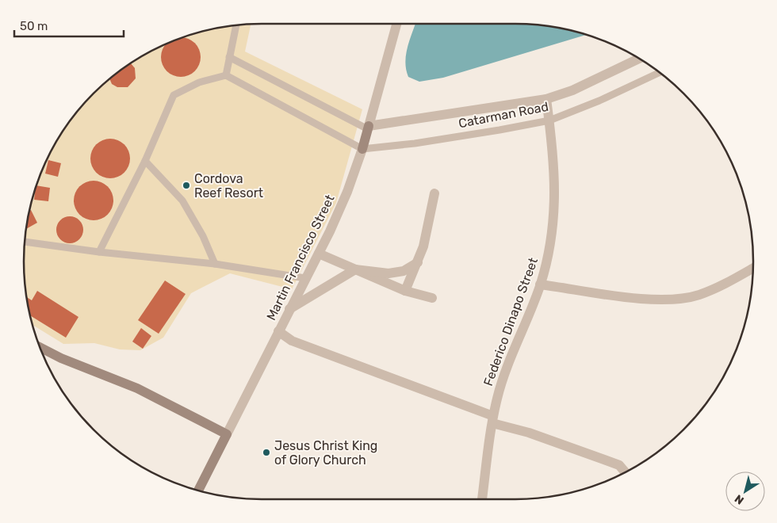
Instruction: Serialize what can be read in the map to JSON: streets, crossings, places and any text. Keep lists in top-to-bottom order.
{
  "streets": {
    "street": ["Catarman Road", "Martin Francisco Street", "Federico Dinapo Street"]
  },
  "crossings": [
    ["Catarman Road", "Martin Francisco Street"],
    ["Catarman Road", "Federico Dinapo Street"]
  ],
  "places": ["Cordova Reef Resort", "Jesus Christ King of Glory Church"],
  "scale_bar": "50 m",
  "north": "bottom left"
}
